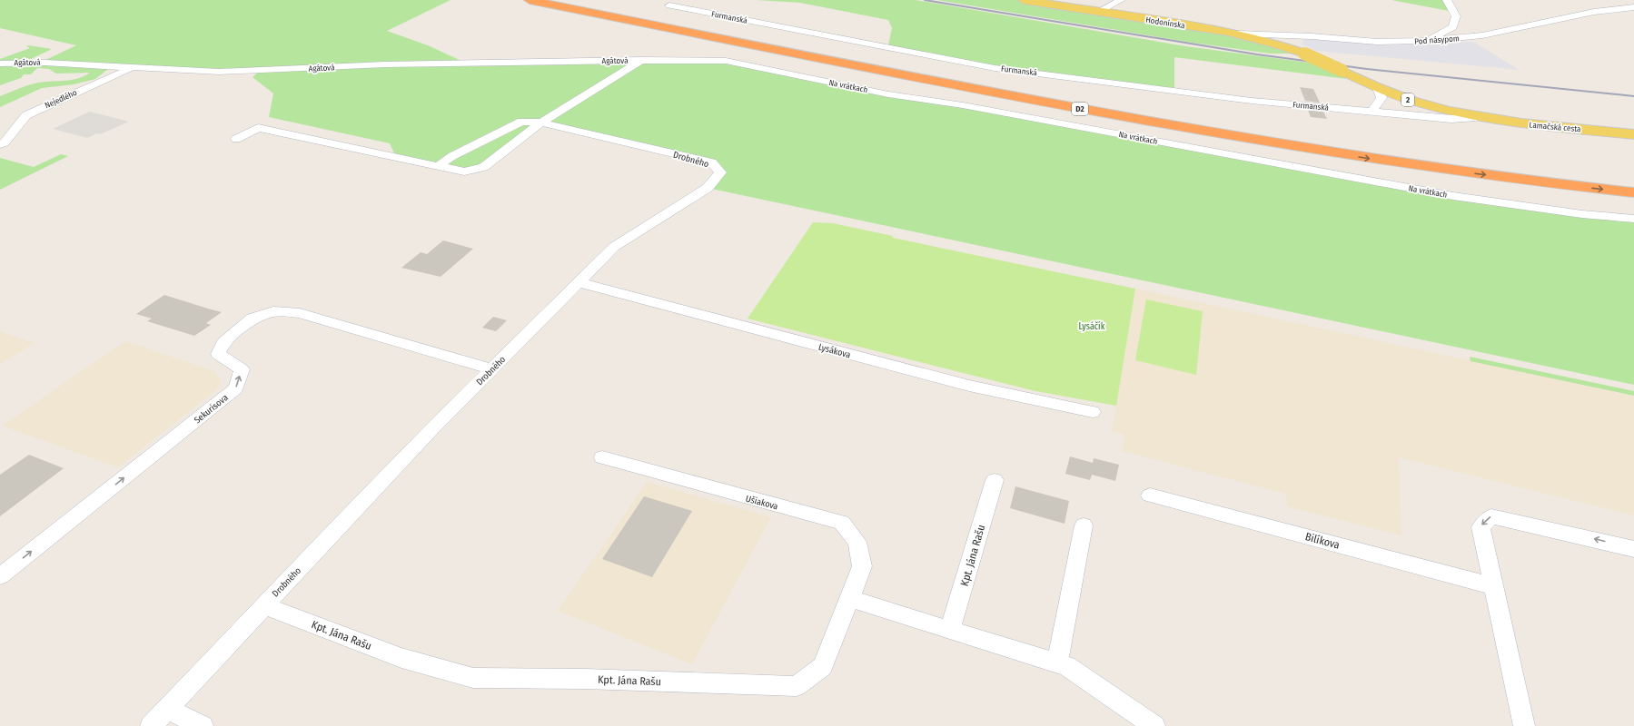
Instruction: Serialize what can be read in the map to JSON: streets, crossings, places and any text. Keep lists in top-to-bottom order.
{
  "streets": {
    "highway": ["D2"],
    "main road": ["Hodonínska", "2", "Lamačská cesta"],
    "street": [
      "Furmanská",
      "Pod násypom",
      "Agátová",
      "Na vrátkach",
      "Nejedlého",
      "Drobného",
      "Lysákova",
      "Sekurisova",
      "Ušiakova",
      "Bilíkova",
      "Kpt. Jána Rašu"
    ]
  },
  "crossings": [
    ["Furmanská", "Lamačská cesta"],
    ["Hodonínska", "Pod násypom"],
    ["Hodonínska", "Lamačská cesta"],
    ["Agátová", "Na vrátkach"],
    ["Agátová", "Nejedlého"],
    ["Drobného", "Lysákova"],
    ["Drobného", "Sekurisova"],
    ["Drobného", "Kpt. Jána Rašu"],
    ["Ušiakova", "Kpt. Jána Rašu"]
  ],
  "one_way": ["Sekurisova"],
  "parks": ["Lysáčík"]
}
